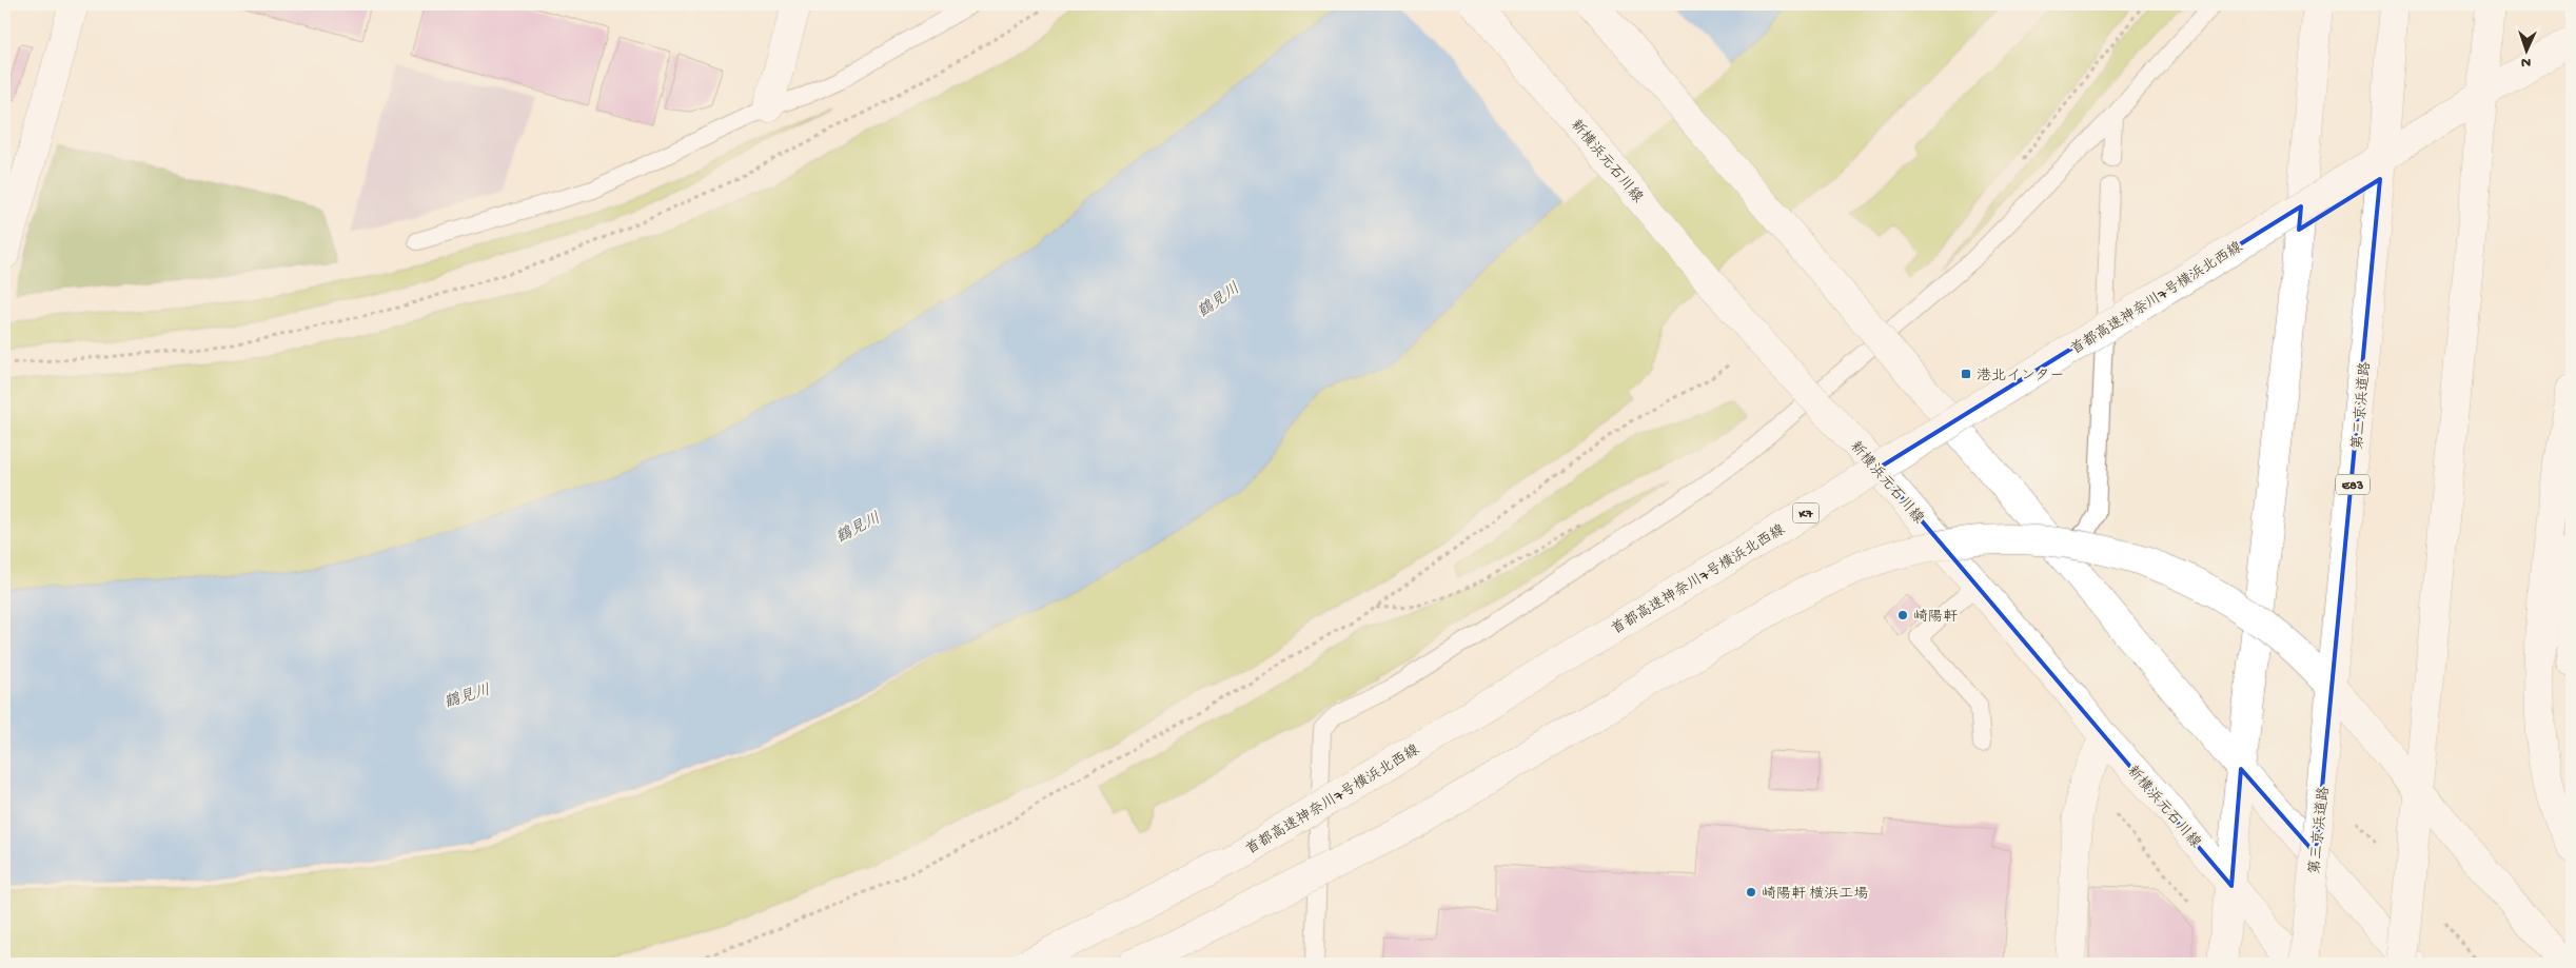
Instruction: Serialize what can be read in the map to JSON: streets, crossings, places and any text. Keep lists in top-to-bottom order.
{
  "streets": {
    "main road": [
      "新横浜元石川線",
      "首都高速神奈川7号横浜北西線",
      "第三京浜道路",
      "E83",
      "K7"
    ]
  },
  "water": ["鶴見川"],
  "places": {
    "transit": ["港北インター"],
    "other": ["崎陽軒", "崎陽軒 横浜工場"]
  },
  "north": "bottom"
}
